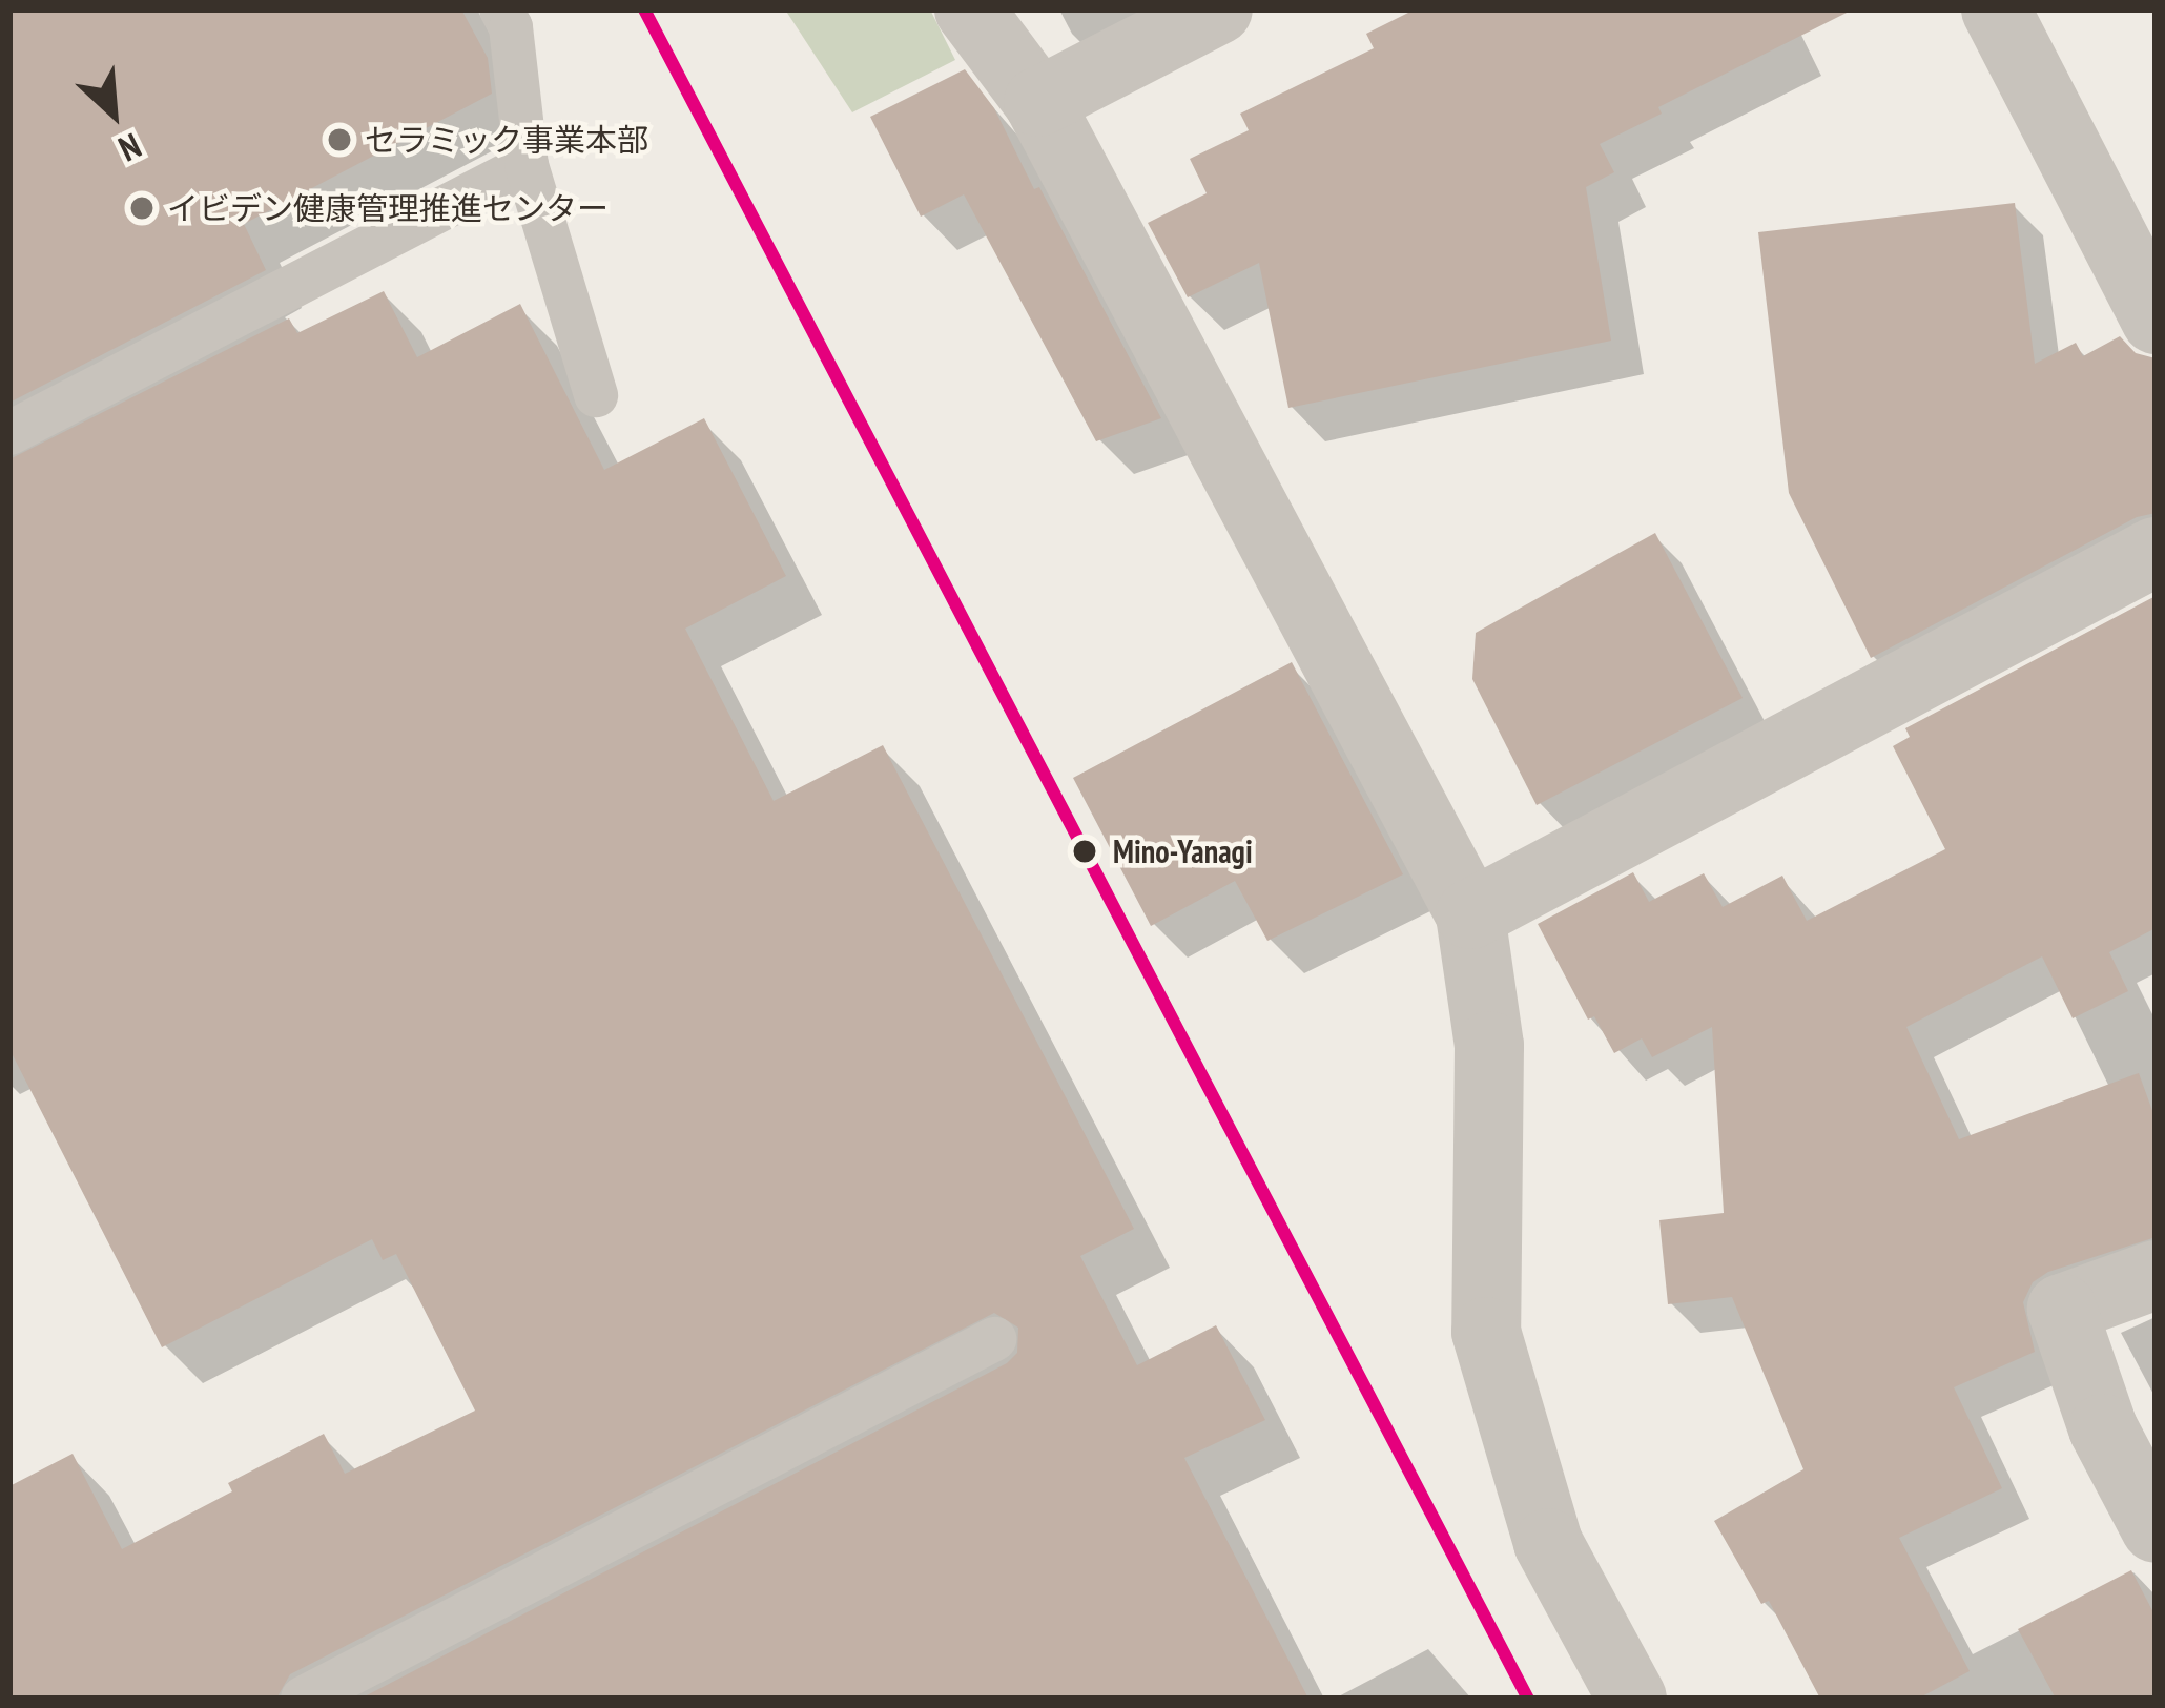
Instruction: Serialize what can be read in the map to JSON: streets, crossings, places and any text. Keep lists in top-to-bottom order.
{
  "places": ["セラミック事業本部", "イビデン健康管理推進センター", "Mino-Yanagi"],
  "north": "bottom right"
}
